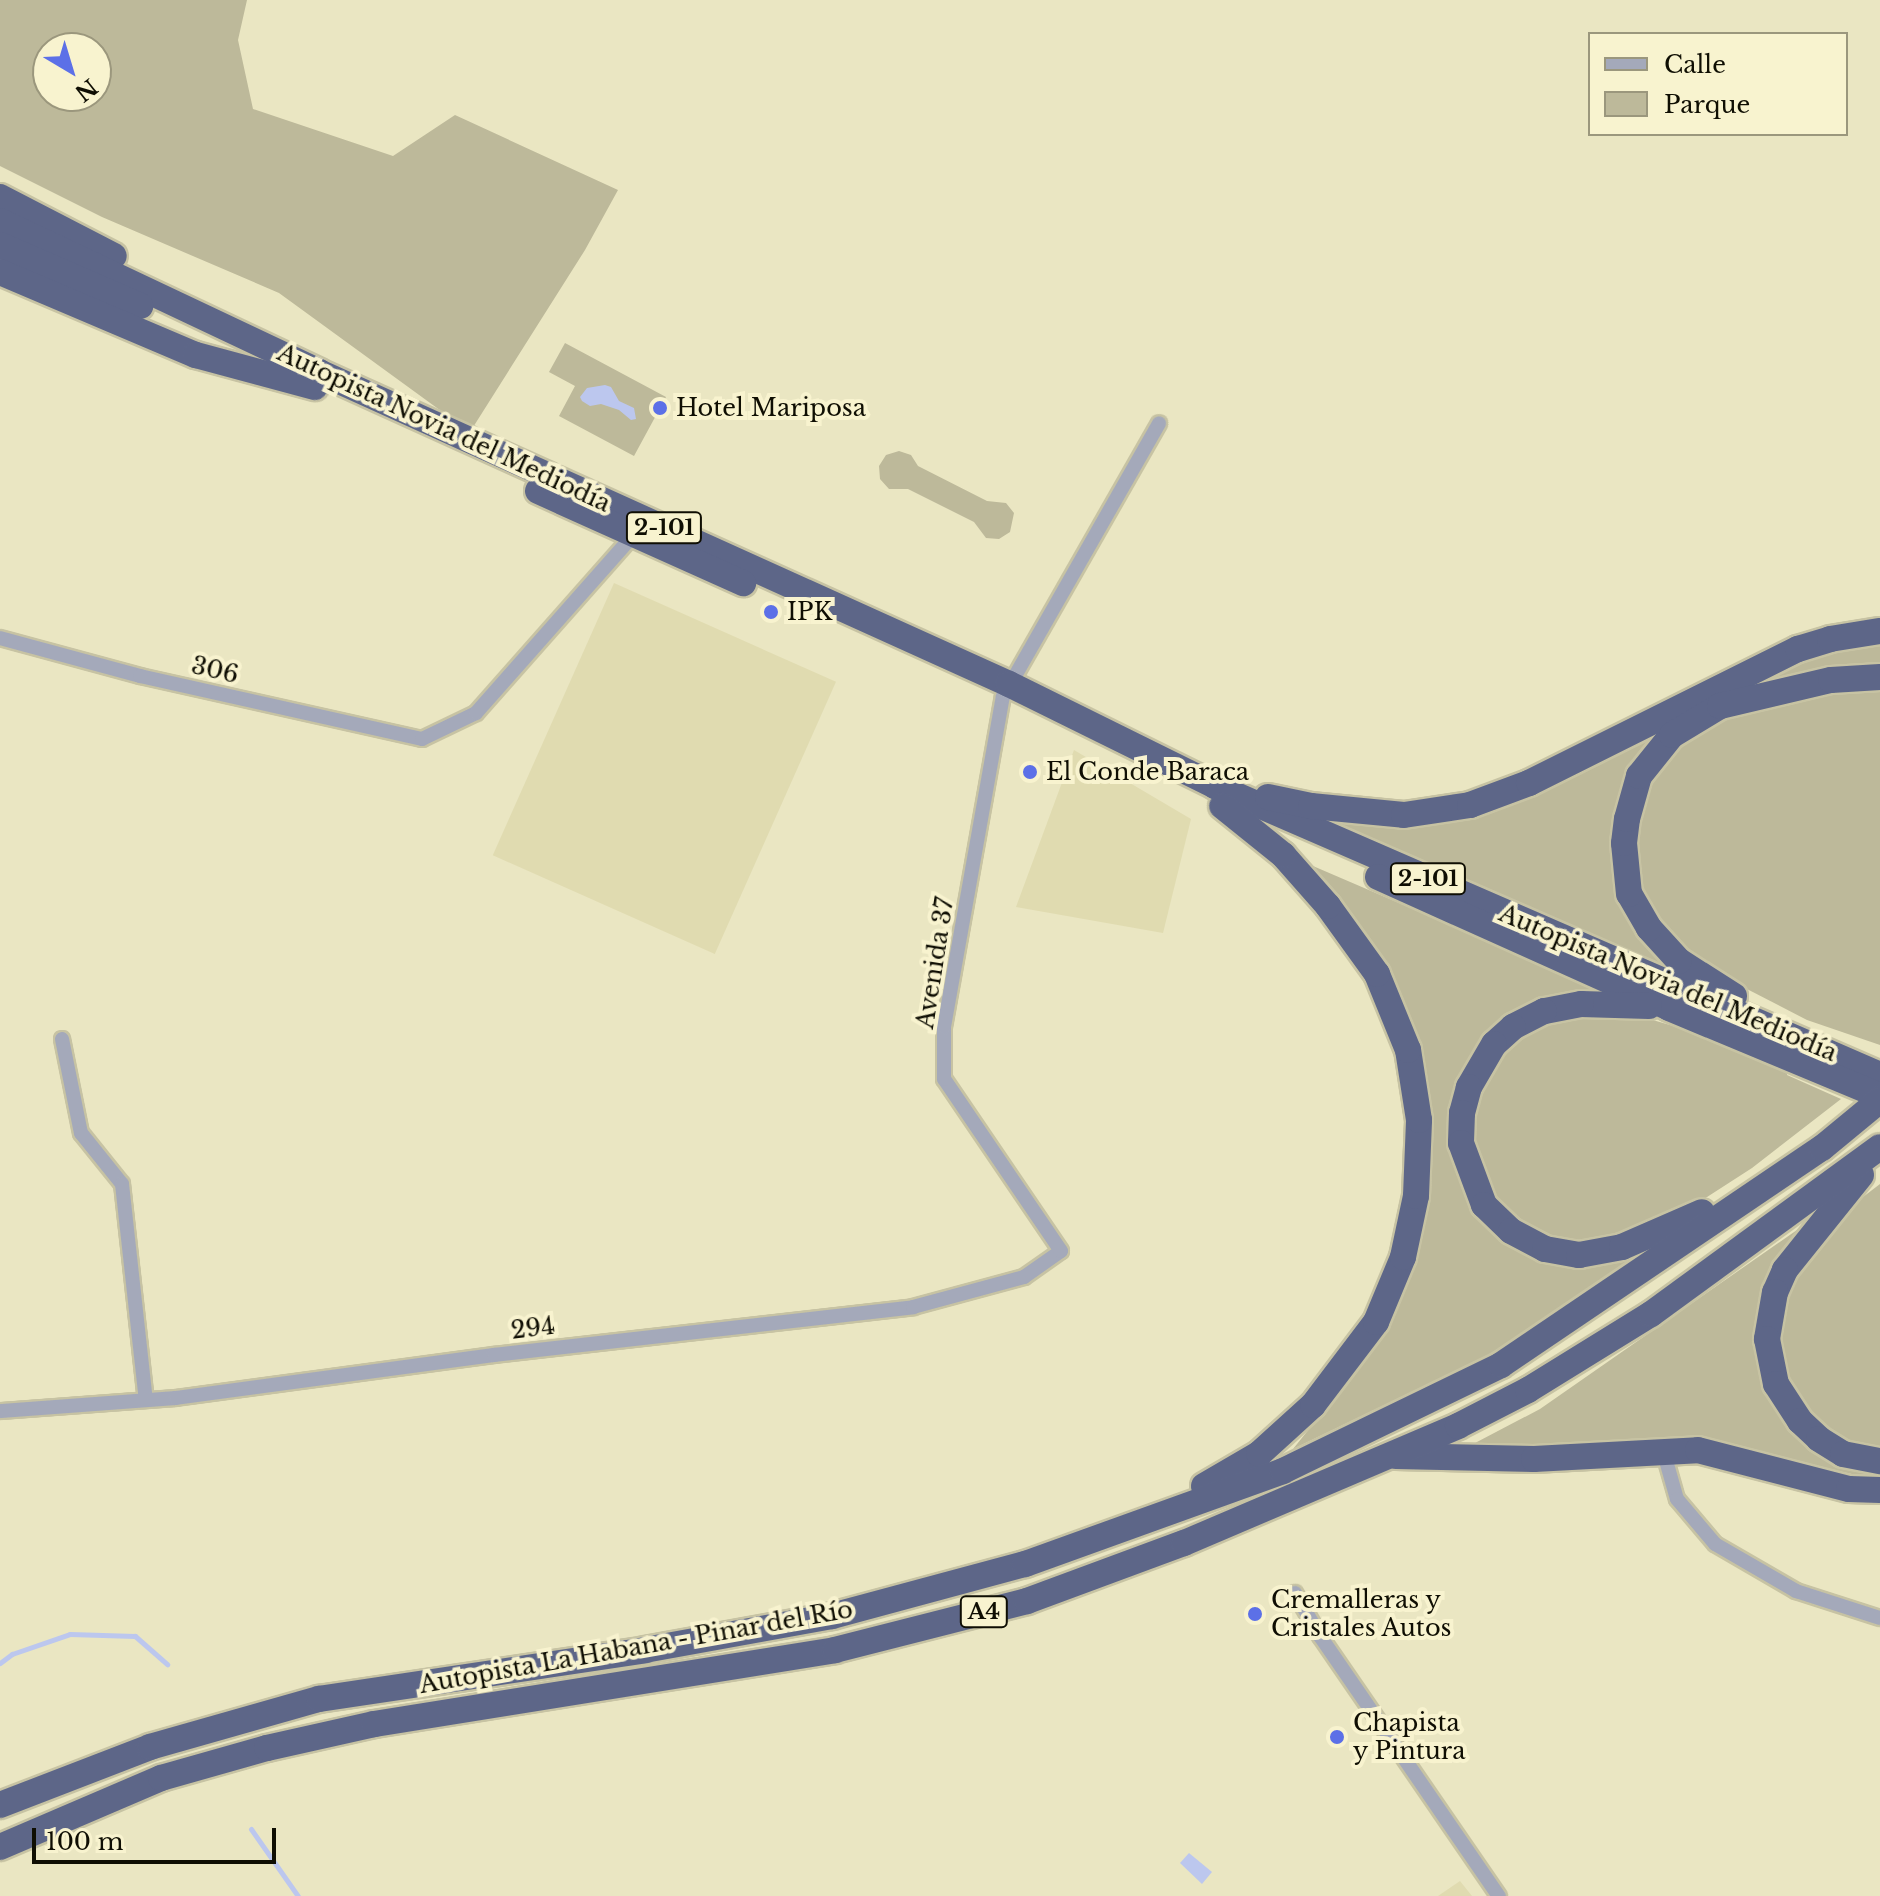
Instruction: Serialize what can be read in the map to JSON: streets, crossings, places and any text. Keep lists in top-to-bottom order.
{
  "streets": {
    "highway": [
      "Autopista Novia del Mediodía",
      "2-101",
      "A4",
      "Autopista La Habana - Pinar del Río"
    ],
    "street": ["306", "Avenida 37", "294"]
  },
  "crossings": [
    ["Autopista Novia del Mediodía", "2-101"],
    ["Autopista Novia del Mediodía", "306"],
    ["Autopista Novia del Mediodía", "Avenida 37"],
    ["2-101", "Autopista La Habana - Pinar del Río"],
    ["Avenida 37", "294"]
  ],
  "places": [
    "Hotel Mariposa",
    "IPK",
    "El Conde Baraca",
    "Cremalleras y Cristales Autos",
    "Chapista y Pintura"
  ],
  "legend": ["Calle", "Parque"],
  "scale_bar": "100 m",
  "north": "bottom right"
}
